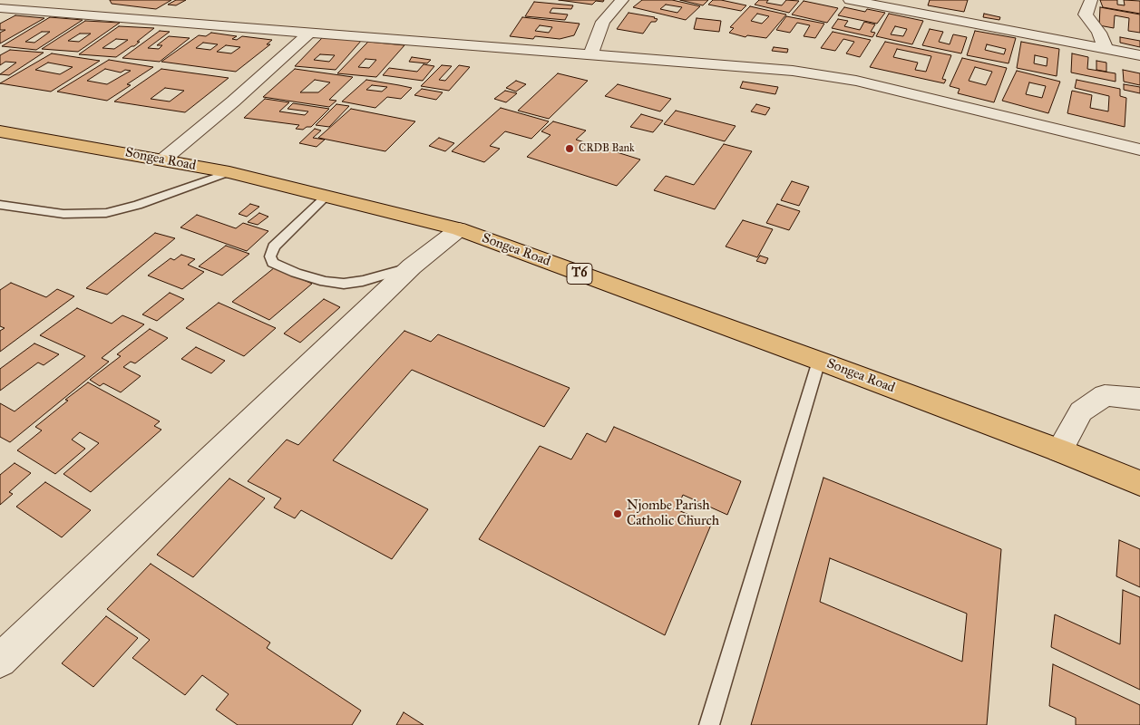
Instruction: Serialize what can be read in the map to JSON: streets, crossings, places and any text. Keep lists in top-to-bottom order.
{
  "streets": {
    "highway": ["Songea Road", "T6"]
  },
  "places": ["CRDB Bank", "Njombe Parish Catholic Church"]
}
